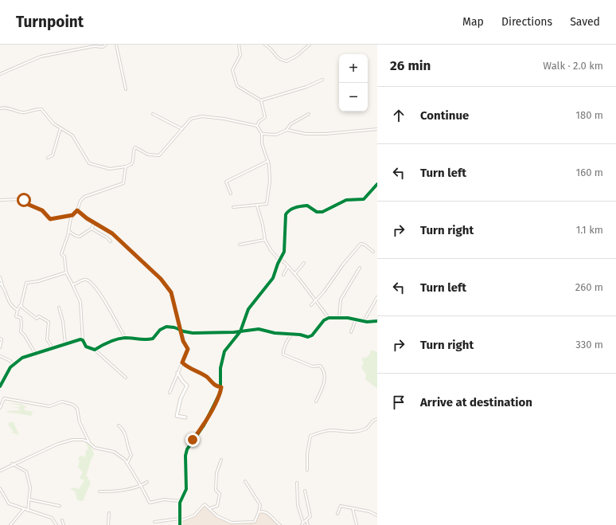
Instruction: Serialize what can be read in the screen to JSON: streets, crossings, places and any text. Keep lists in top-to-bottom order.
{
  "page": {
    "header": "Turnpoint",
    "nav": ["Map", "Directions", "Saved"],
    "heading": ["26 min", "Walk · 2.0 km"],
    "map_buttons": ["+", "−"],
    "list": [
      ["Continue", "180 m"],
      ["Turn left", "160 m"],
      ["Turn right", "1.1 km"],
      ["Turn left", "260 m"],
      ["Turn right", "330 m"],
      "Arrive at destination"
    ]
  }
}
